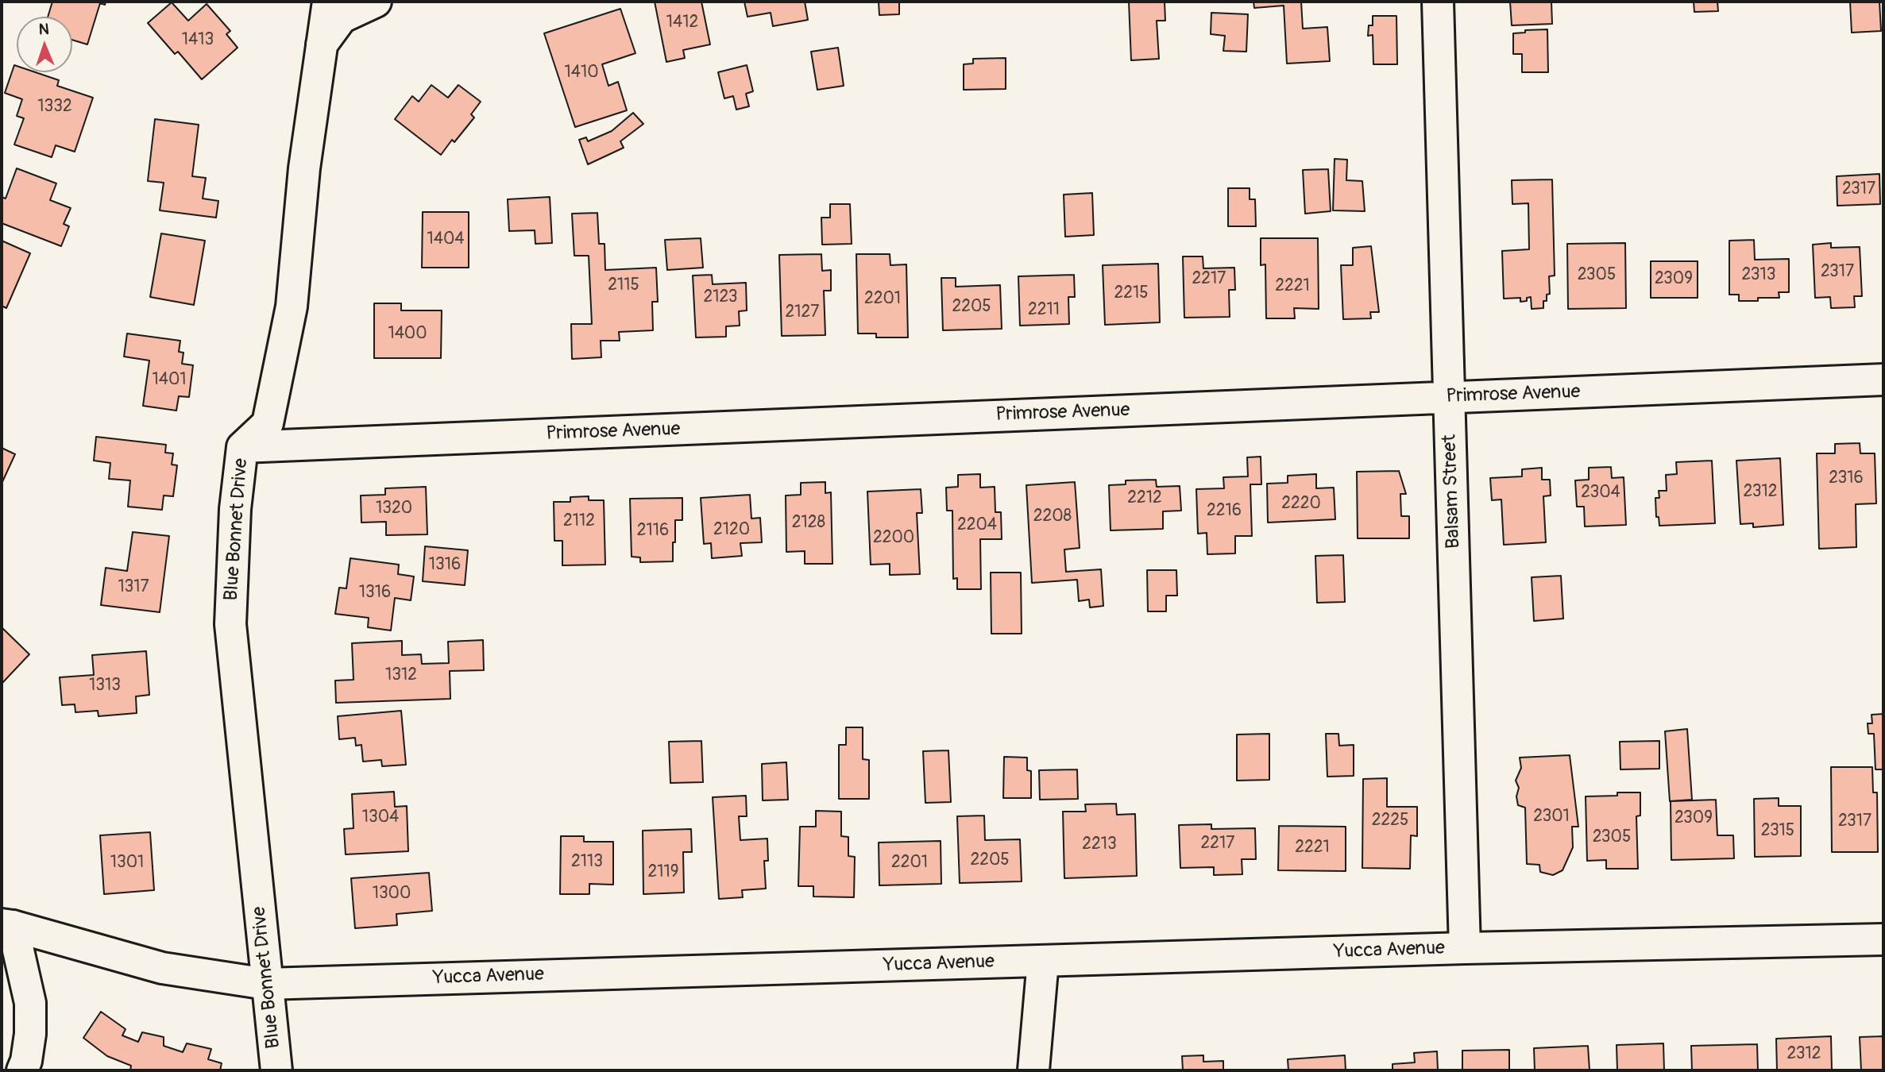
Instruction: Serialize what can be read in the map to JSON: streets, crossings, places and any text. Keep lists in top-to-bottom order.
{
  "streets": {
    "street": [
      "Primrose Avenue",
      "Balsam Street",
      "Blue Bonnet Drive",
      "Yucca Avenue"
    ]
  },
  "crossings": [
    ["Primrose Avenue", "Balsam Street"],
    ["Primrose Avenue", "Blue Bonnet Drive"],
    ["Balsam Street", "Yucca Avenue"],
    ["Blue Bonnet Drive", "Yucca Avenue"]
  ],
  "house_numbers": [
    "1412",
    "1413",
    "1410",
    "1332",
    "2317",
    "1404",
    "2317",
    "2305",
    "2313",
    "2217",
    "2309",
    "2115",
    "2221",
    "2215",
    "2123",
    "2201",
    "2205",
    "2211",
    "2127",
    "1400",
    "1401",
    "2316",
    "2312",
    "2304",
    "2212",
    "2220",
    "1320",
    "2216",
    "2208",
    "2112",
    "2128",
    "2204",
    "2120",
    "2116",
    "2200",
    "1316",
    "1317",
    "1316",
    "1312",
    "1313",
    "2301",
    "1304",
    "2309",
    "2225",
    "2317",
    "2315",
    "2305",
    "2217",
    "2213",
    "2221",
    "2205",
    "2113",
    "1301",
    "2201",
    "2119",
    "1300",
    "2312"
  ],
  "north": "top"
}
